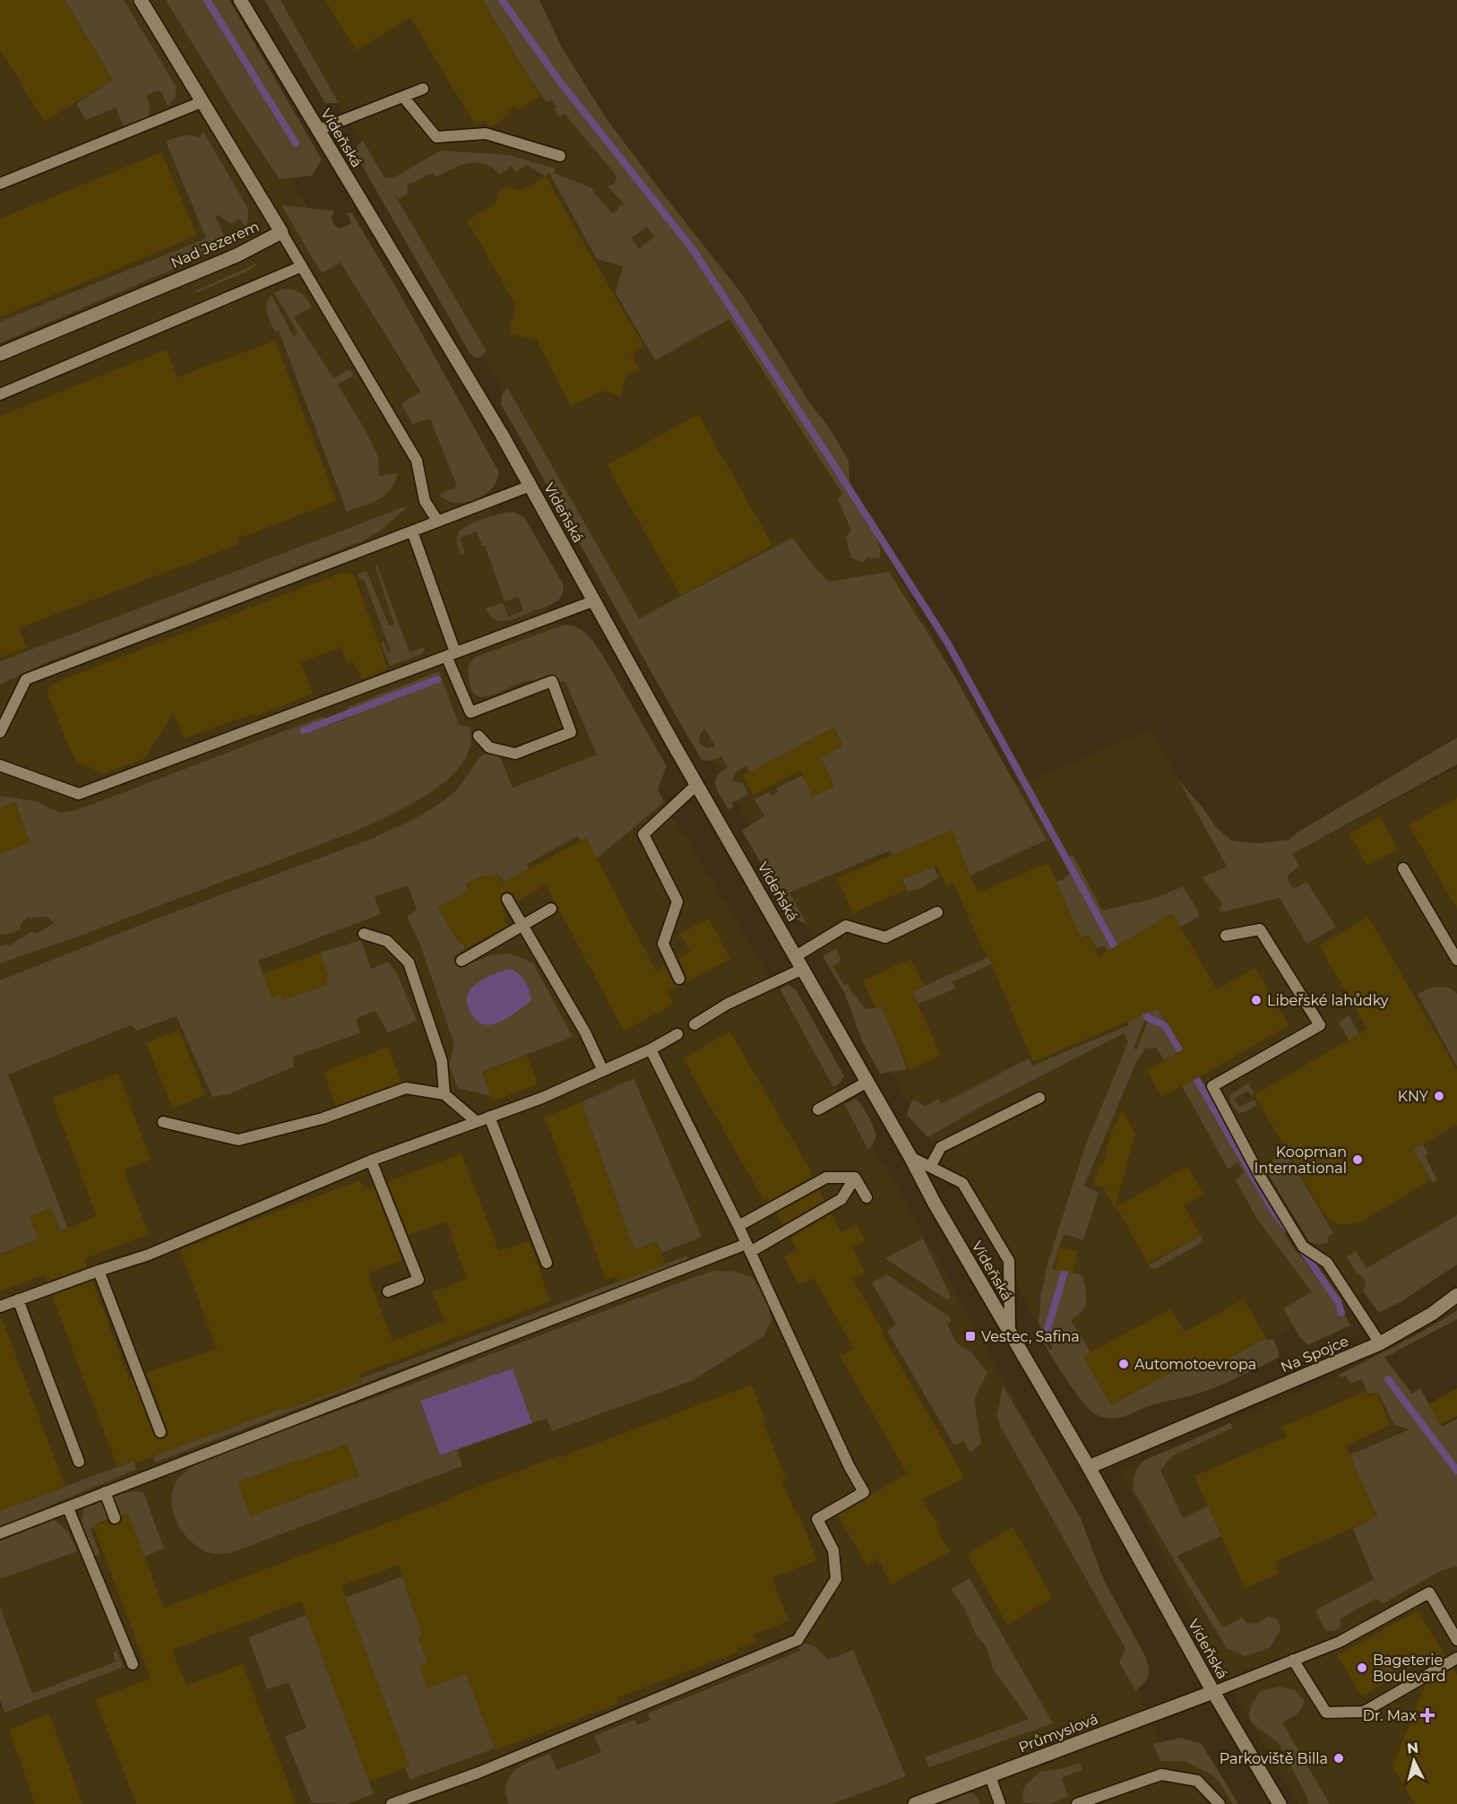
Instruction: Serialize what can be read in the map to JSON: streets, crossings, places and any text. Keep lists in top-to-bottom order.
{
  "streets": {
    "main road": [
      "Vídeňská",
      "Nad Jezerem",
      "Na Spojce",
      "Průmyslová"
    ]
  },
  "crossings": [
    ["Vídeňská", "Na Spojce"],
    ["Vídeňská", "Průmyslová"]
  ],
  "places": {
    "other": [
      "Libeřské lahůdky",
      "KNY",
      "Koopman International",
      "Automotoevropa",
      "Bageterie Boulevard",
      "Parkoviště Billa"
    ],
    "transit": ["Vestec, Safina"],
    "health": ["Dr. Max"]
  },
  "north": "top"
}
